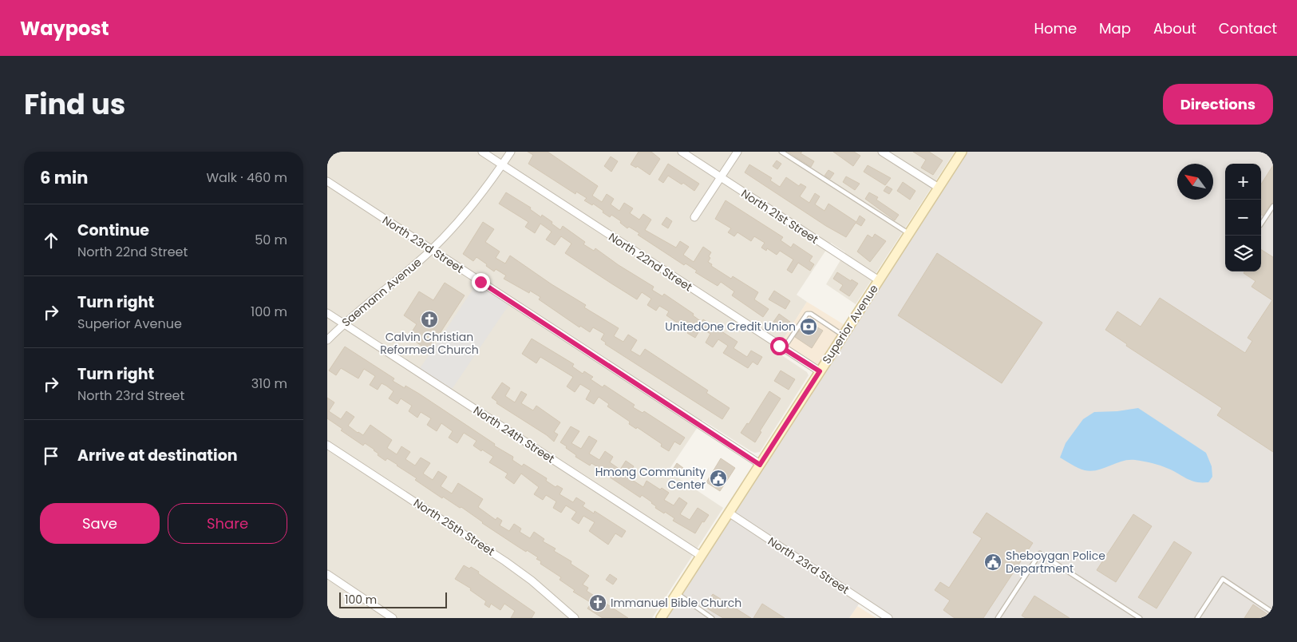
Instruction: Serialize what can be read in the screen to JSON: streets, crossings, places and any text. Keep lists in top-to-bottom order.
{
  "streets": {
    "street": [
      "North 21st Street",
      "North 23rd Street",
      "North 22nd Street",
      "Saemann Avenue",
      "Superior Avenue",
      "North 24th Street",
      "North 25th Street"
    ]
  },
  "crossings": [
    ["North 21st Street", "Superior Avenue"],
    ["North 23rd Street", "Saemann Avenue"],
    ["North 23rd Street", "Superior Avenue"],
    ["North 22nd Street", "Saemann Avenue"],
    ["North 22nd Street", "Superior Avenue"],
    ["Saemann Avenue", "North 24th Street"],
    ["Superior Avenue", "North 24th Street"]
  ],
  "places": {
    "church": ["Calvin Christian Reformed Church", "Immanuel Bible Church"],
    "bank": ["UnitedOne Credit Union"],
    "public building": ["Hmong Community Center", "Sheboygan Police Department"]
  },
  "scale_bar": "100 m",
  "north": "top left",
  "page": {
    "header": "Waypost",
    "nav": [
      "Home",
      "Map",
      "About",
      "Contact"
    ],
    "title": "Find us",
    "buttons": [
      "Directions",
      ["Save", "Share"]
    ],
    "heading": ["6 min", "Walk · 460 m"],
    "map_buttons": ["+", "−"],
    "list": [
      ["Continue", "North 22nd Street", "50 m"],
      ["Turn right", "Superior Avenue", "100 m"],
      ["Turn right", "North 23rd Street", "310 m"],
      "Arrive at destination"
    ],
    "scale": "100 m"
  }
}
